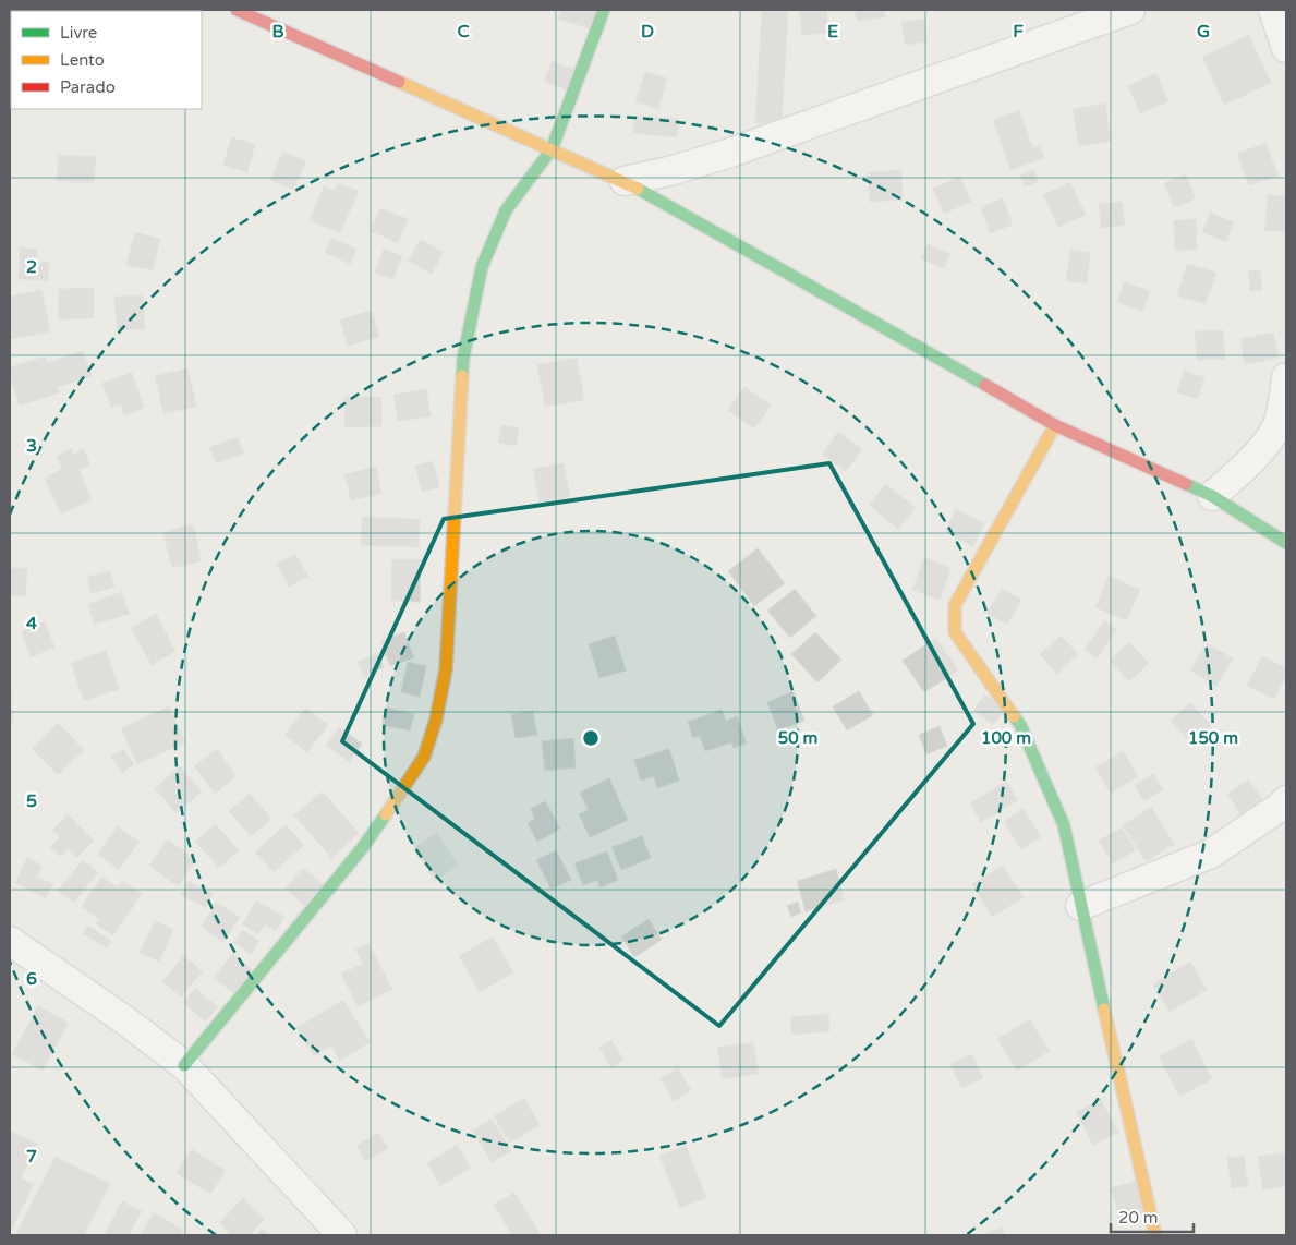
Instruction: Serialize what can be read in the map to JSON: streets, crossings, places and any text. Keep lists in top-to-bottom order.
{
  "legend": ["Livre", "Lento", "Parado"],
  "scale_bar": "20 m",
  "grid": {
    "columns": [
      "B",
      "C",
      "D",
      "E",
      "F",
      "G"
    ],
    "rows": [
      "2",
      "3",
      "4",
      "5",
      "6",
      "7"
    ]
  },
  "rings": ["50 m", "100 m", "150 m"]
}
